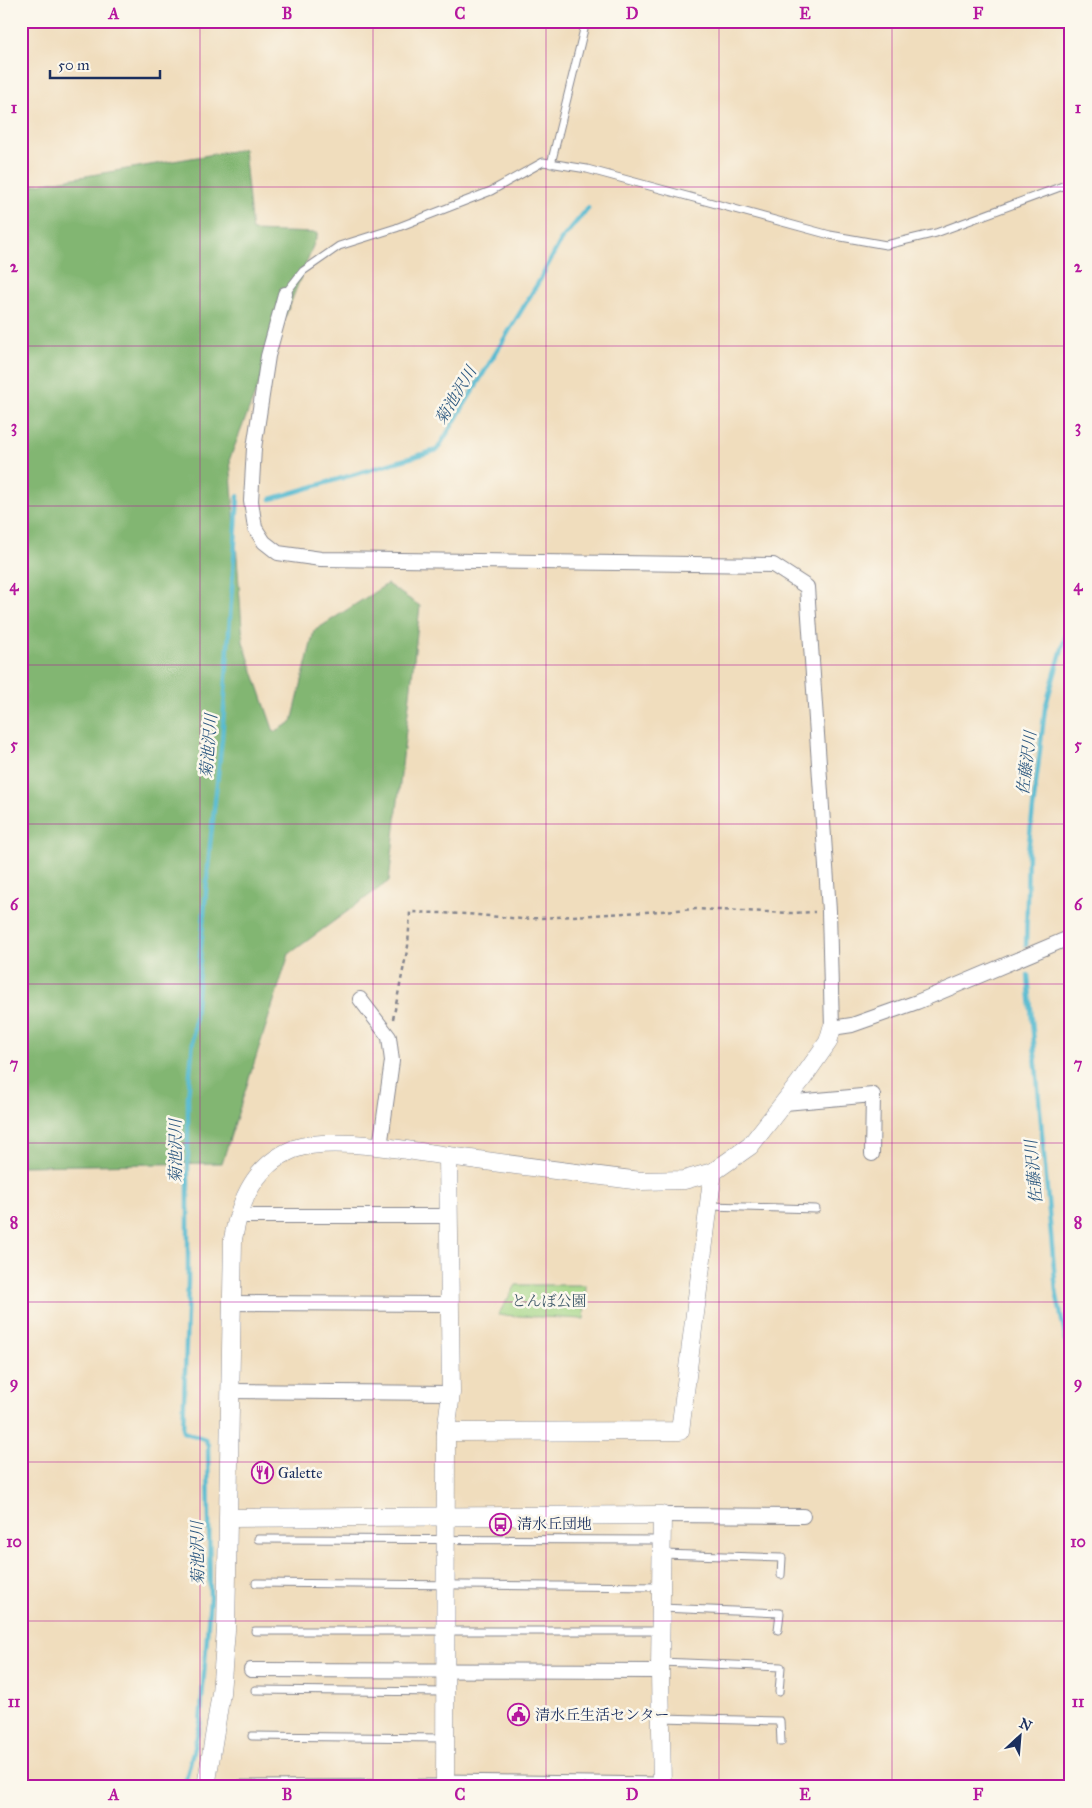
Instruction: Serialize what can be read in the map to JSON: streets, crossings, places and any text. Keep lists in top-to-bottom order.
{
  "water": ["菊池沢川", "佐藤沢川"],
  "parks": ["とんぼ公園"],
  "places": {
    "restaurant": ["Galette"],
    "bus stop": ["清水丘団地"],
    "public building": ["清水丘生活センター"]
  },
  "scale_bar": "50 m",
  "north": "top right",
  "grid": {
    "columns": [
      "A",
      "B",
      "C",
      "D",
      "E",
      "F"
    ],
    "rows": [
      "1",
      "2",
      "3",
      "4",
      "5",
      "6",
      "7",
      "8",
      "9",
      "10",
      "11"
    ]
  }
}
